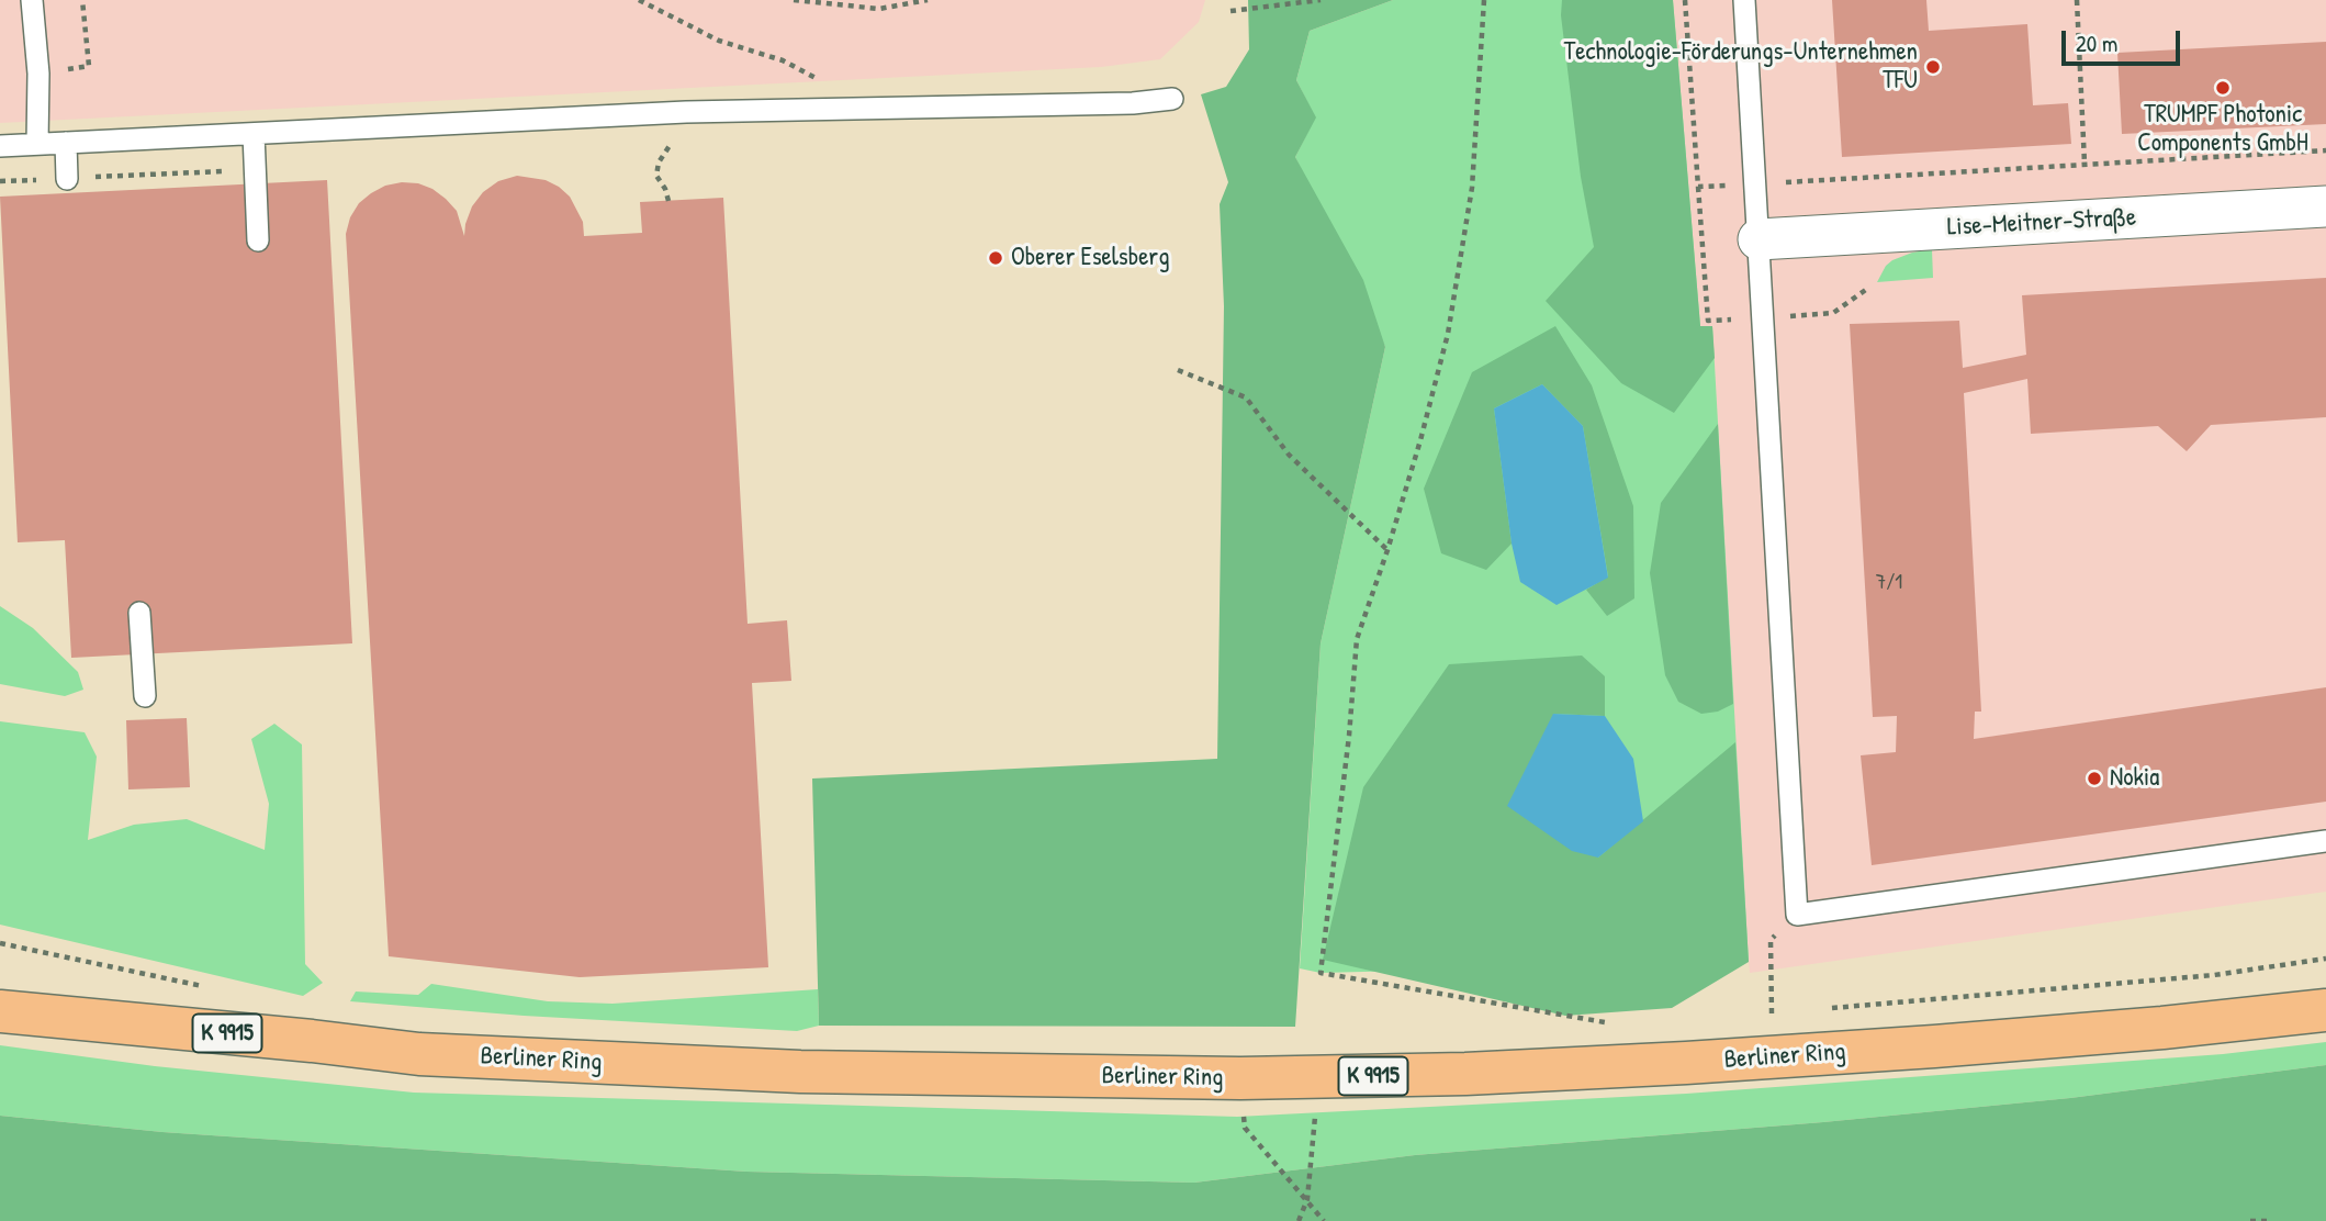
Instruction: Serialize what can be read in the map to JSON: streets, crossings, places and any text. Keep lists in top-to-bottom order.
{
  "streets": {
    "main road": ["K 9915", "Berliner Ring"],
    "street": ["Lise-Meitner-Straße"]
  },
  "places": [
    "Technologie-Förderungs-Unternehmen TFU",
    "TRUMPF Photonic Components GmbH",
    "Oberer Eselsberg",
    "Nokia"
  ],
  "house_numbers": ["7/1"],
  "scale_bar": "20 m"
}
